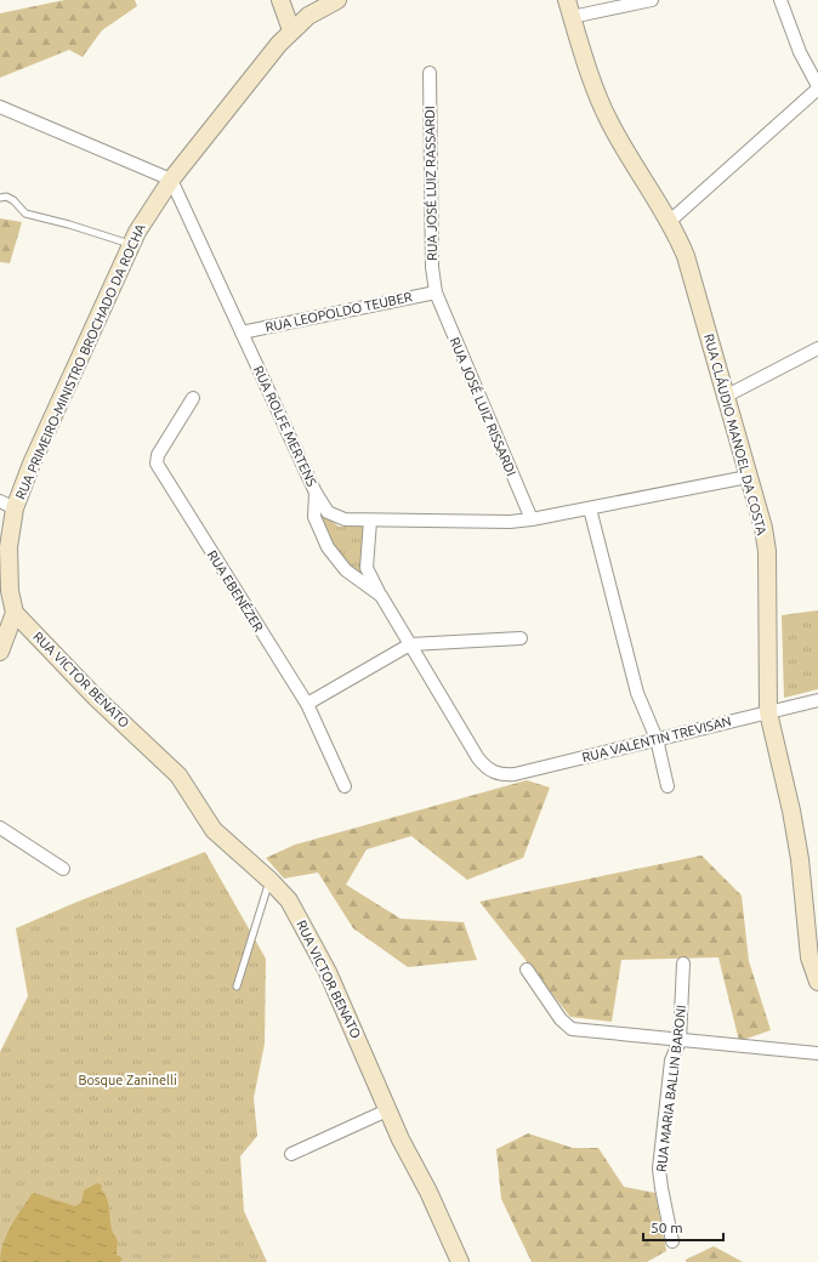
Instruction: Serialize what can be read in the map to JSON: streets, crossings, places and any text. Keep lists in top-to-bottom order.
{
  "streets": {
    "street": [
      "RUA JOSÉ LUIZ RASSARDI",
      "RUA LEOPOLDO TEUBER",
      "RUA PRIMEIRO-MINISTRO BROCHADO DA ROCHA",
      "RUA JOSÉ LUIZ RISSARDI",
      "RUA ROLFE MERTENS",
      "RUA CLÁUDIO MANOEL DA COSTA",
      "RUA EBENÉZER",
      "RUA VICTOR BENATO",
      "RUA VALENTIN TREVISAN",
      "RUA MARIA BALLIN BARONI"
    ]
  },
  "crossings": [
    ["RUA JOSÉ LUIZ RASSARDI", "RUA LEOPOLDO TEUBER"],
    ["RUA JOSÉ LUIZ RASSARDI", "RUA JOSÉ LUIZ RISSARDI"],
    ["RUA LEOPOLDO TEUBER", "RUA JOSÉ LUIZ RISSARDI"],
    ["RUA LEOPOLDO TEUBER", "RUA ROLFE MERTENS"],
    ["RUA PRIMEIRO-MINISTRO BROCHADO DA ROCHA", "RUA ROLFE MERTENS"],
    ["RUA PRIMEIRO-MINISTRO BROCHADO DA ROCHA", "RUA VICTOR BENATO"],
    ["RUA ROLFE MERTENS", "RUA VALENTIN TREVISAN"],
    ["RUA CLÁUDIO MANOEL DA COSTA", "RUA VALENTIN TREVISAN"]
  ],
  "parks": ["Bosque Zaninelli"],
  "scale_bar": "50 m"
}
